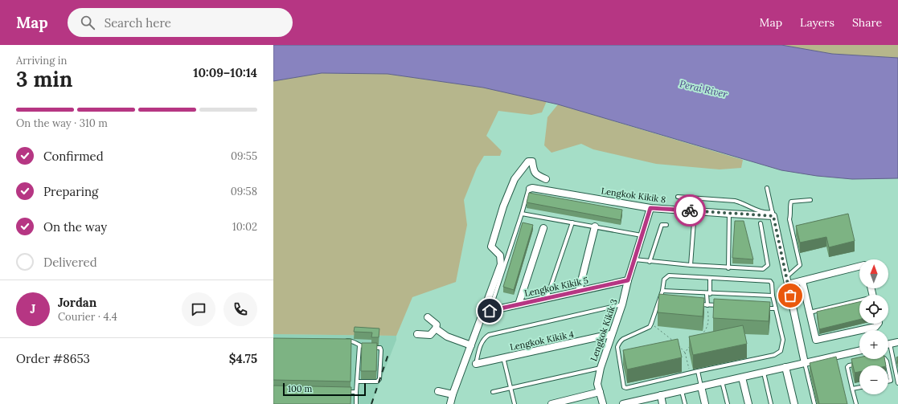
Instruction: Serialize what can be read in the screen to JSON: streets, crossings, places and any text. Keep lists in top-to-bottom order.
{
  "streets": {
    "street": [
      "Lengkok Kikik 8",
      "Lengkok Kikik 5",
      "Lengkok Kikik 3",
      "Lengkok Kikik 4"
    ]
  },
  "crossings": [
    ["Lengkok Kikik 8", "Lengkok Kikik 3"],
    ["Lengkok Kikik 5", "Lengkok Kikik 3"],
    ["Lengkok Kikik 3", "Lengkok Kikik 4"]
  ],
  "water": ["Perai River"],
  "scale_bar": "100 m",
  "north": "top",
  "page": {
    "header": "Map",
    "search": "Search here",
    "nav": ["Map", "Layers", "Share"],
    "heading": ["3 min", "Arriving in", "10:09–10:14"],
    "panel": [
      "Jordan",
      "Courier · 4.4",
      "Order #8653",
      "$4.75"
    ],
    "bar": "On the way · 310 m",
    "list": [
      ["Confirmed", "09:55"],
      ["Preparing", "09:58"],
      ["On the way", "10:02"],
      "Delivered"
    ],
    "map_buttons": ["+", "−"],
    "round": "J",
    "scale": "100 m"
  }
}
